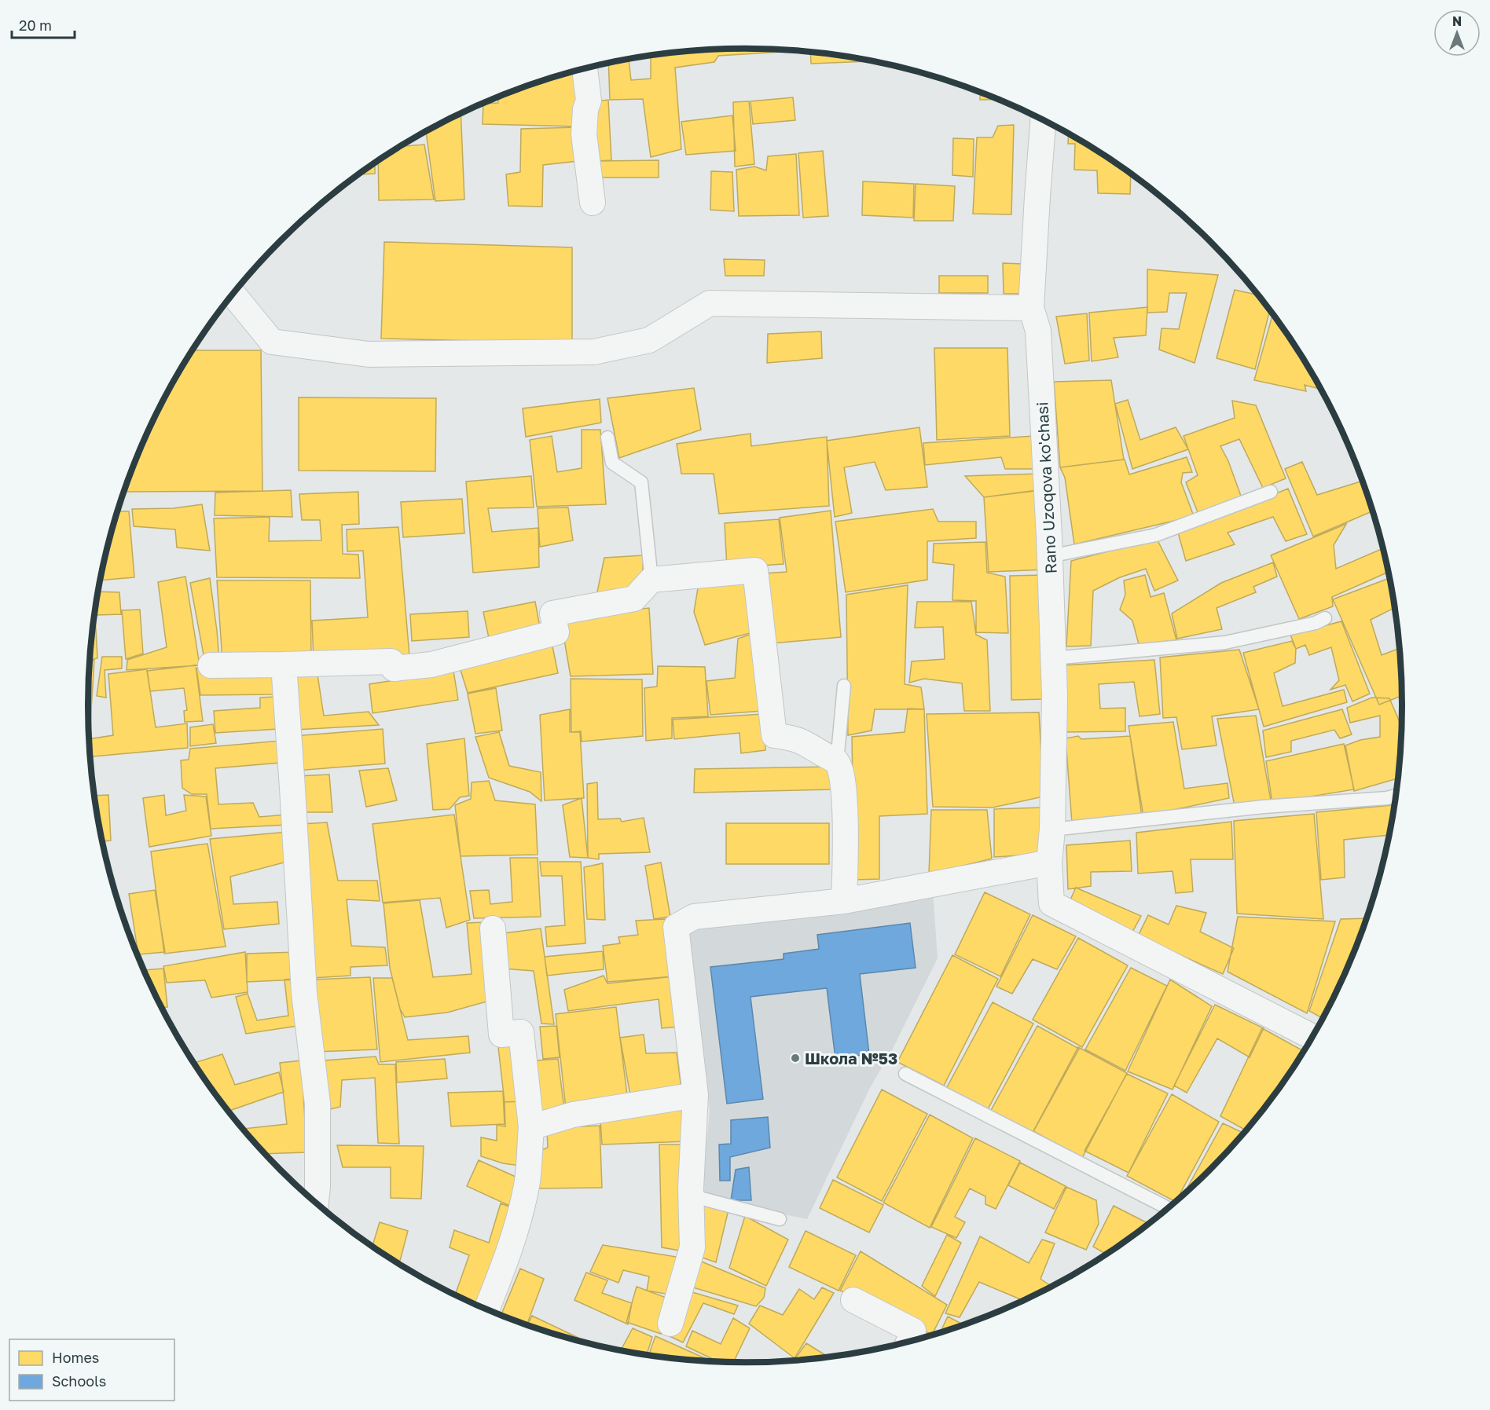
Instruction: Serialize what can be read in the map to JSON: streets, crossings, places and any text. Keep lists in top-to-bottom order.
{
  "streets": {
    "street": ["Rano Uzoqova ko'chasi"]
  },
  "places": ["Школа №53"],
  "legend": ["Homes", "Schools"],
  "scale_bar": "20 m",
  "north": "top"
}
